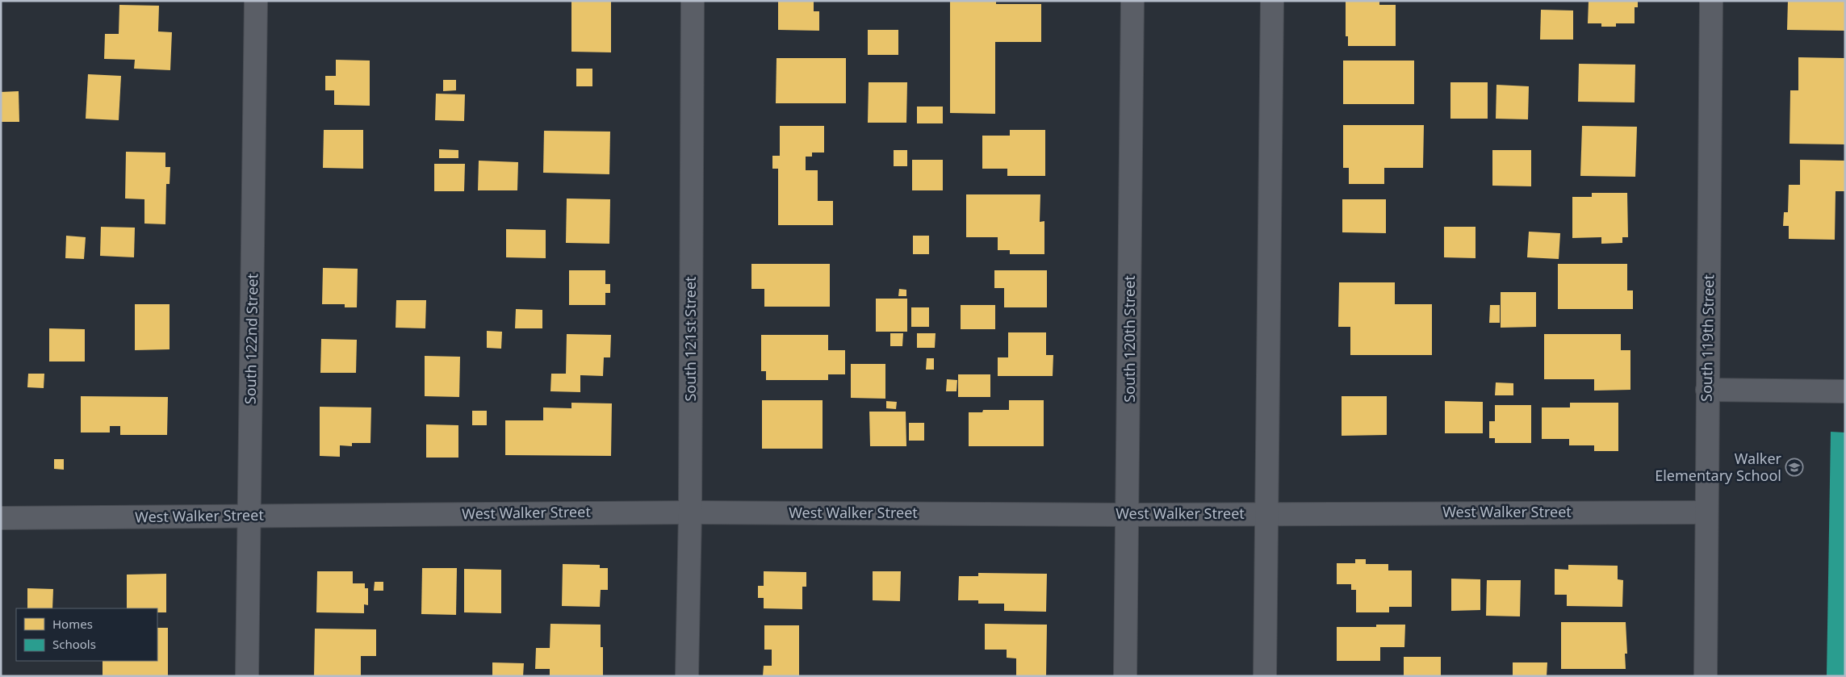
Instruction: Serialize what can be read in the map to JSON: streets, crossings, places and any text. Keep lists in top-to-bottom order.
{
  "streets": {
    "street": [
      "South 119th Street",
      "South 122nd Street",
      "South 121st Street",
      "South 120th Street",
      "West Walker Street"
    ]
  },
  "crossings": [
    ["South 119th Street", "West Walker Street"],
    ["South 122nd Street", "West Walker Street"],
    ["South 121st Street", "West Walker Street"],
    ["South 120th Street", "West Walker Street"]
  ],
  "places": {
    "school or university": ["Walker Elementary School"]
  },
  "legend": ["Homes", "Schools"]
}
